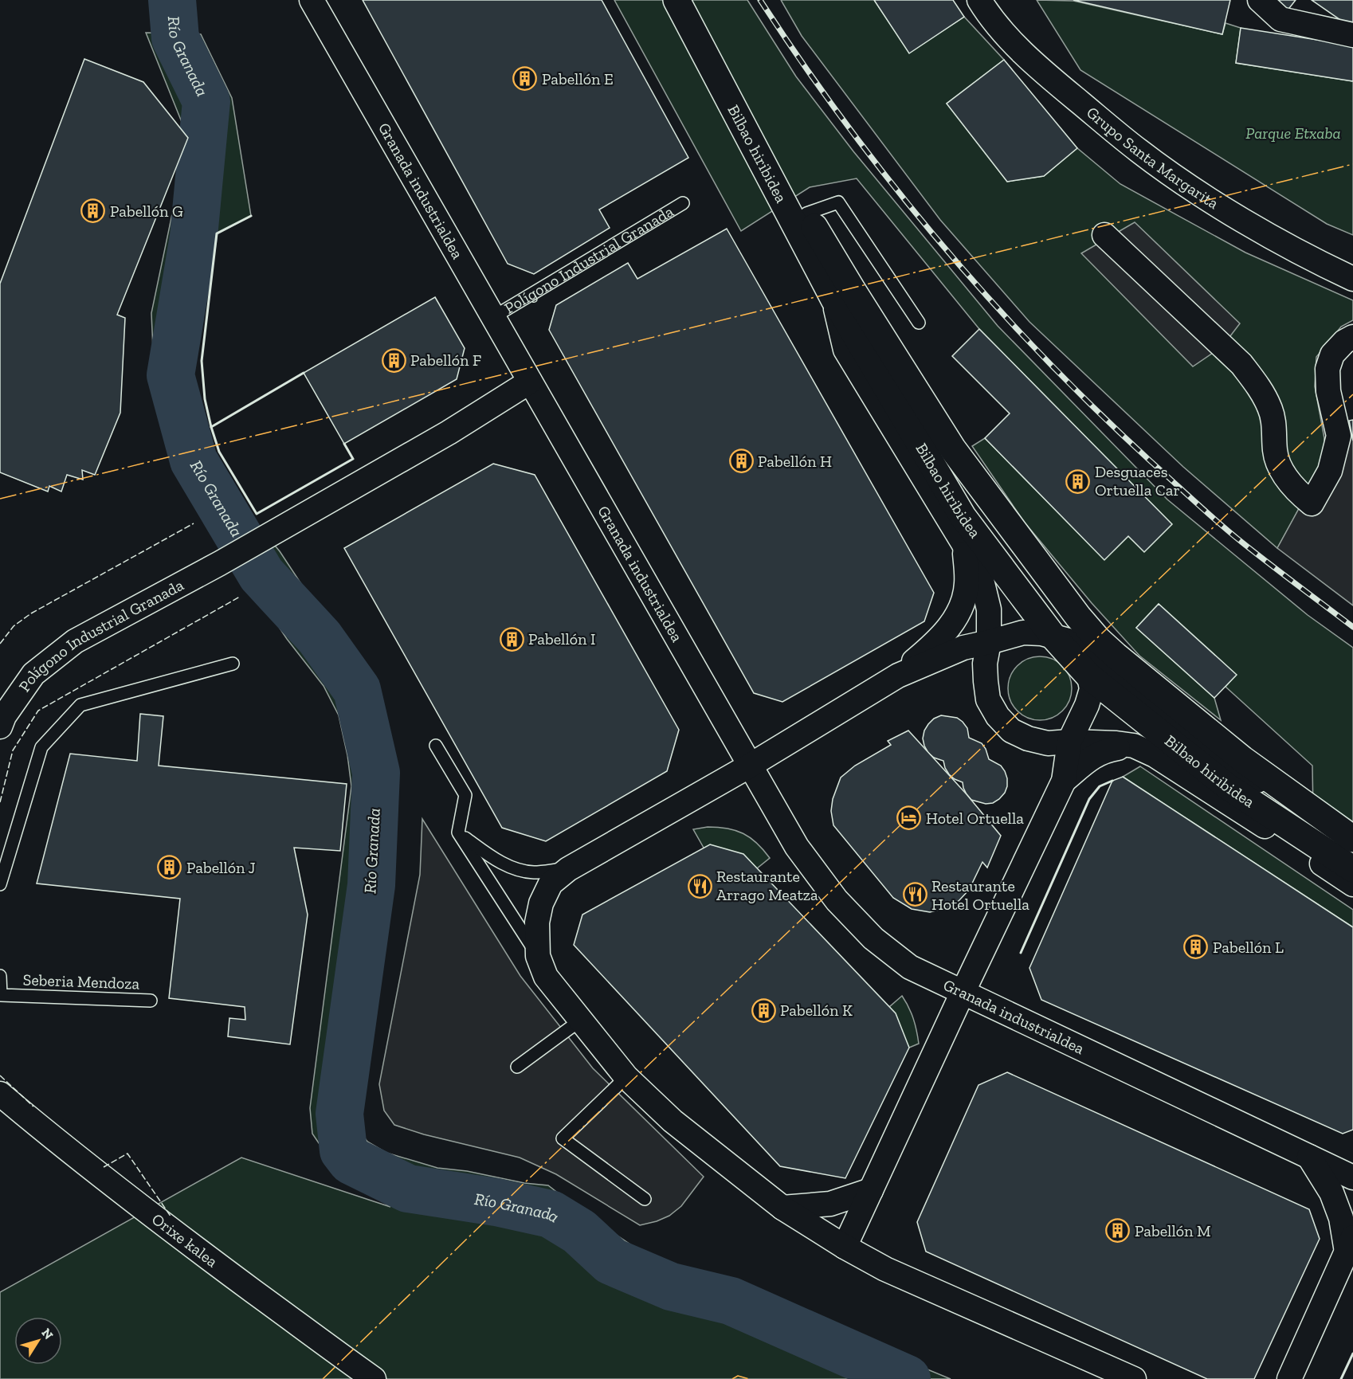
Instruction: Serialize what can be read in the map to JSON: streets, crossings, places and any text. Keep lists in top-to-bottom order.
{
  "streets": {
    "street": [
      "Bilbao hiribidea",
      "Grupo Santa Margarita",
      "Granada industrialdea",
      "Polígono Industrial Granada",
      "Orixe kalea"
    ],
    "lane": ["Seberia Mendoza"]
  },
  "crossings": [
    ["Granada industrialdea", "Polígono Industrial Granada"]
  ],
  "water": ["Río Granada"],
  "parks": ["Parque Etxaba"],
  "places": {
    "building": [
      "Pabellón E",
      "Pabellón G",
      "Pabellón F",
      "Pabellón H",
      "Desguaces Ortuella Car",
      "Pabellón I",
      "Pabellón J",
      "Pabellón L",
      "Pabellón K",
      "Pabellón M"
    ],
    "hotel": ["Hotel Ortuella"],
    "restaurant": ["Restaurante Arrago Meatza", "Restaurante Hotel Ortuella"]
  },
  "north": "top right"
}
